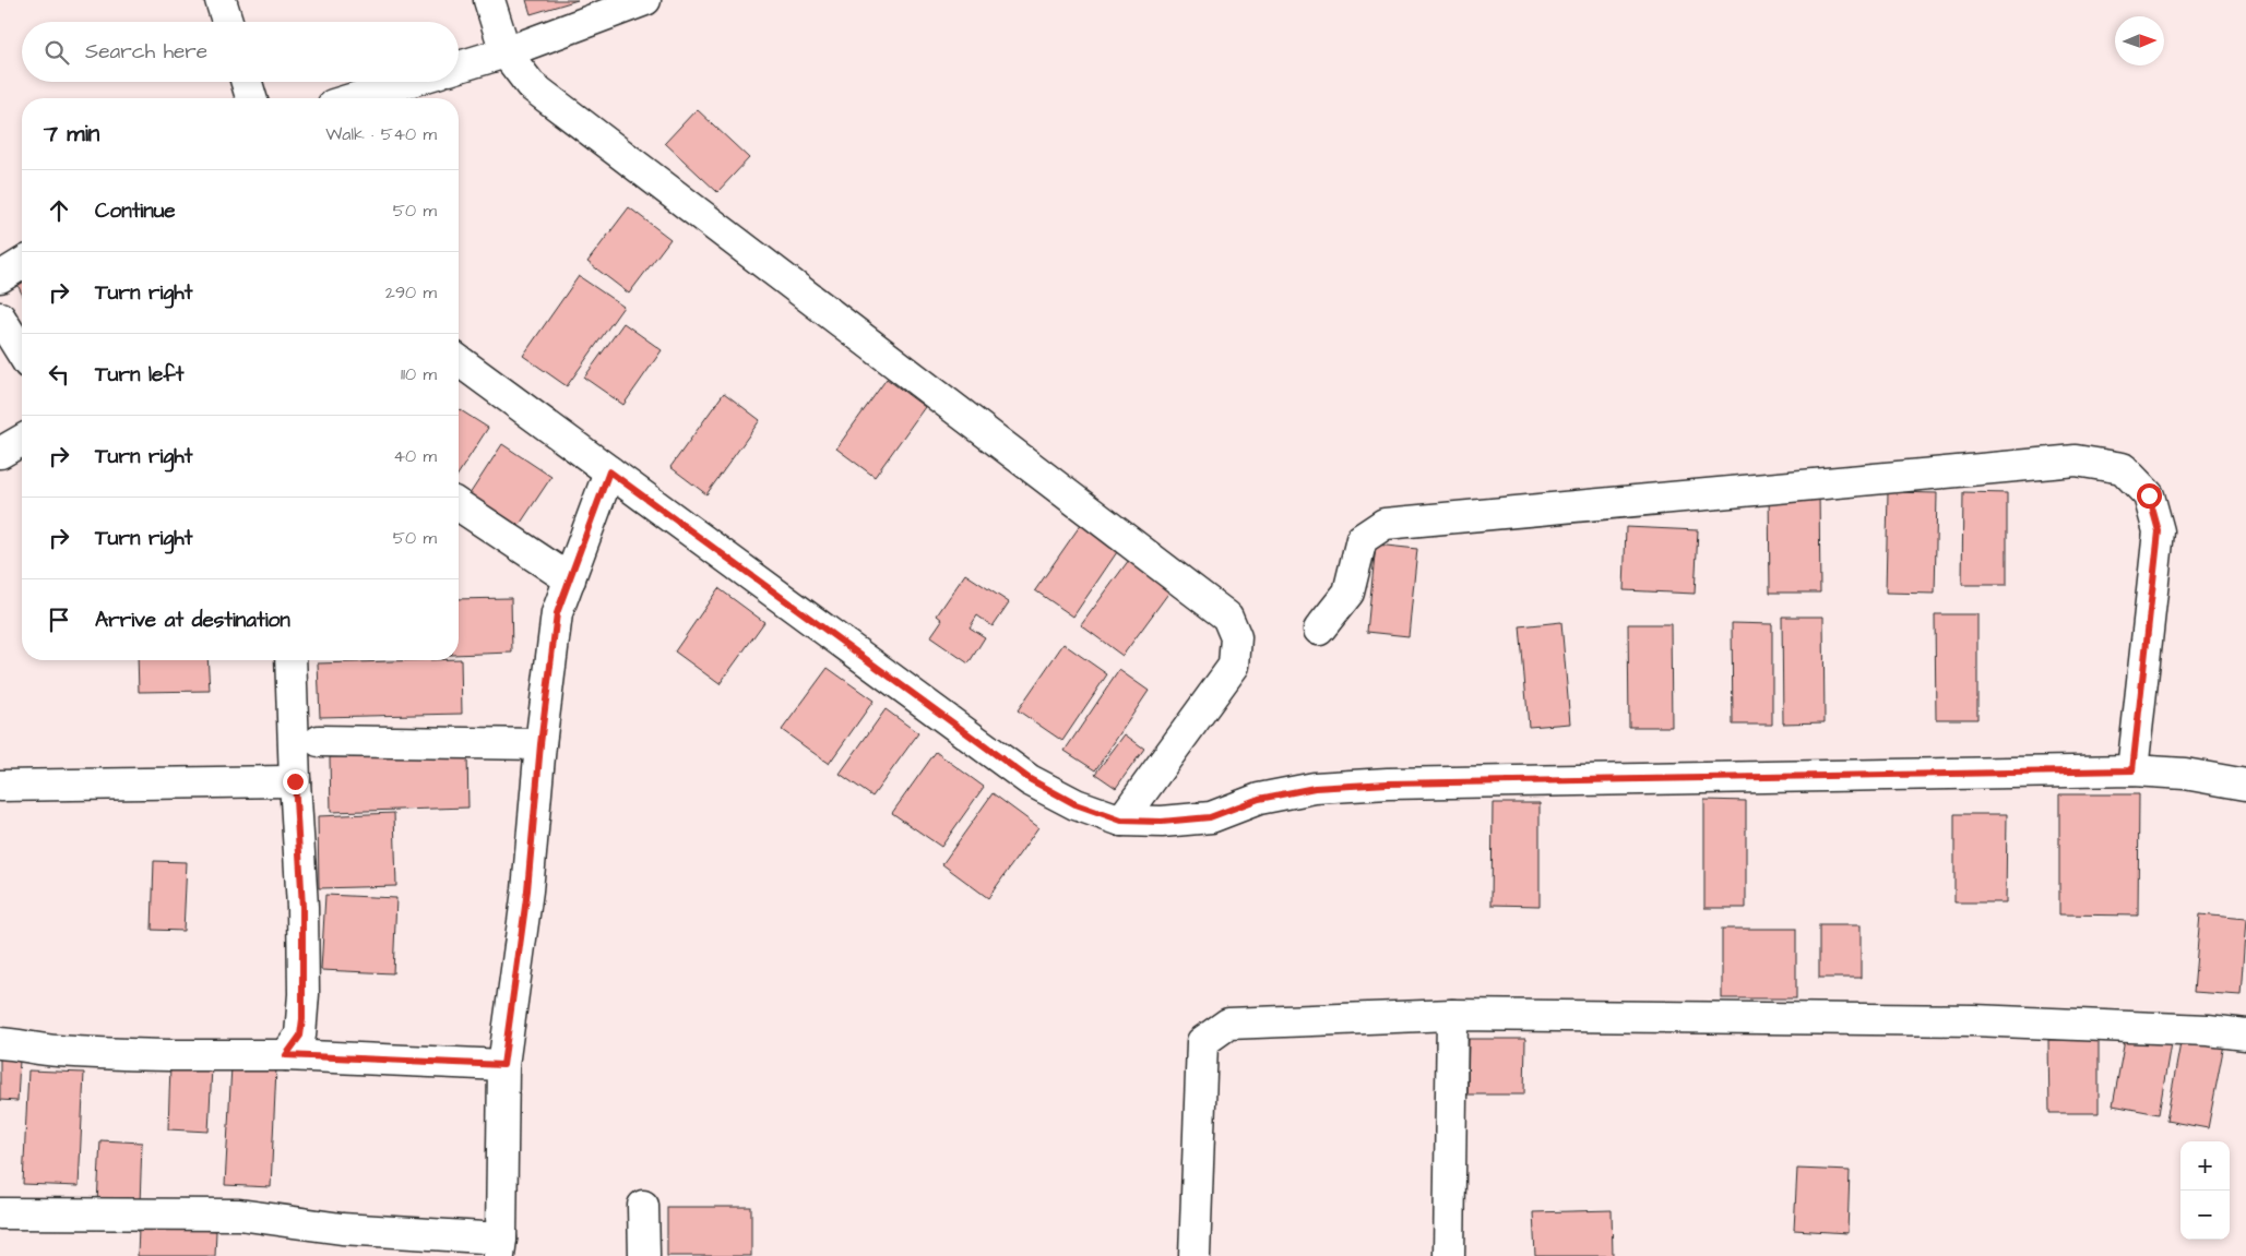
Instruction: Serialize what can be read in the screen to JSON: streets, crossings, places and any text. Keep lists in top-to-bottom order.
{
  "north": "right",
  "page": {
    "search": "Search here",
    "heading": ["7 min", "Walk · 540 m"],
    "list": [
      ["Continue", "50 m"],
      ["Turn right", "290 m"],
      ["Turn left", "110 m"],
      ["Turn right", "40 m"],
      ["Turn right", "50 m"],
      "Arrive at destination"
    ],
    "map_buttons": ["+", "−"]
  }
}
